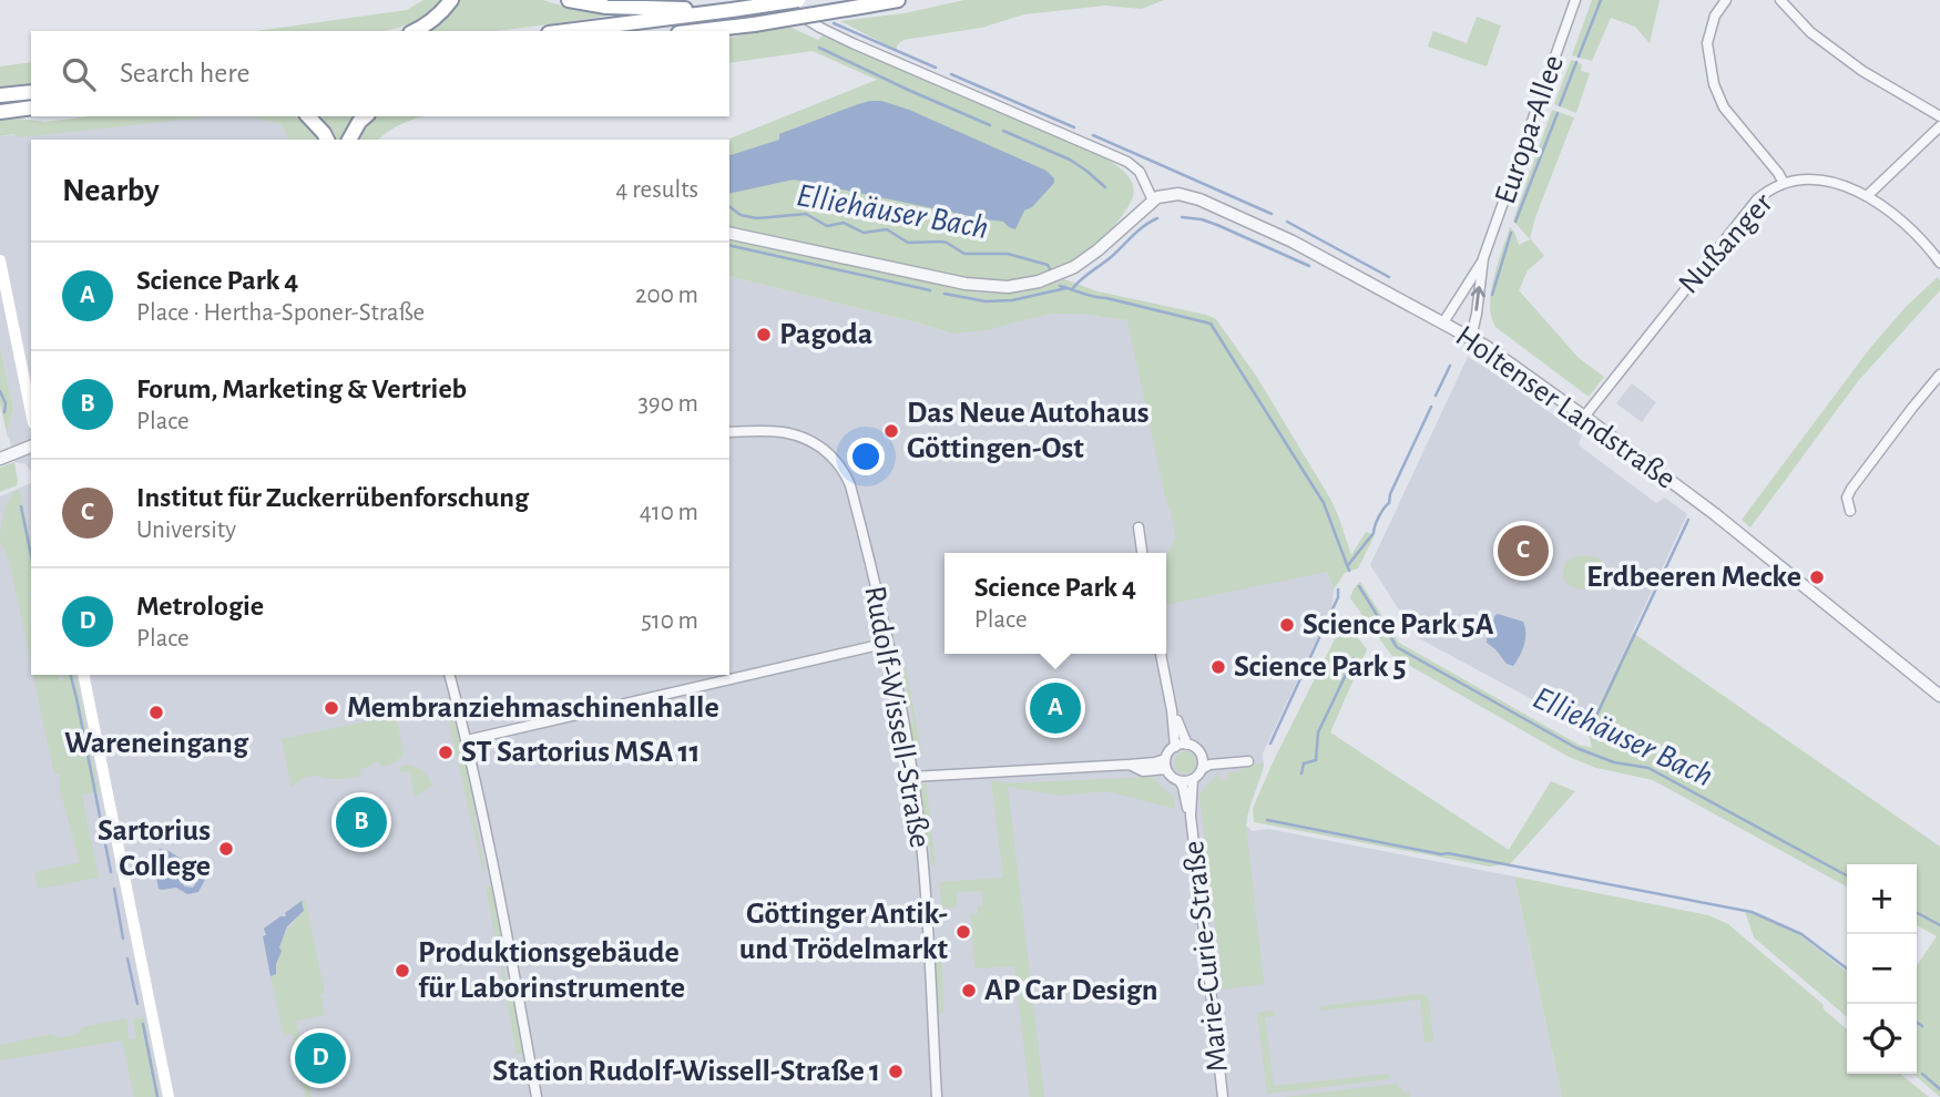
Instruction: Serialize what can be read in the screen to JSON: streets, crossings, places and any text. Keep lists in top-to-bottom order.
{
  "streets": {
    "street": [
      "Europa-Allee",
      "Nußanger",
      "Holtenser Landstraße",
      "Rudolf-Wissell-Straße",
      "Marie-Curie-Straße"
    ]
  },
  "crossings": [
    ["Europa-Allee", "Holtenser Landstraße"],
    ["Nußanger", "Holtenser Landstraße"]
  ],
  "water": ["Elliehäuser Bach"],
  "places": [
    "Pagoda",
    "Das Neue Autohaus Göttingen-Ost",
    "Erdbeeren Mecke",
    "Science Park 5A",
    "Science Park 5",
    "Membranziehmaschinenhalle",
    "Wareneingang",
    "ST Sartorius MSA 11",
    "Sartorius College",
    "Göttinger Antik- und Trödelmarkt",
    "Produktionsgebäude für Laborinstrumente",
    "AP Car Design",
    "Station Rudolf-Wissell-Straße 1"
  ],
  "page": {
    "search": "Search here",
    "heading": ["Nearby", "4 results"],
    "list": [
      {
        "mark": "A",
        "name": "Science Park 4",
        "note": "Place · Hertha-Sponer-Straße",
        "value": "200 m"
      },
      {
        "mark": "B",
        "name": "Forum, Marketing & Vertrieb",
        "note": "Place",
        "value": "390 m"
      },
      {
        "mark": "C",
        "name": "Institut für Zuckerrübenforschung",
        "note": "University",
        "value": "410 m"
      },
      {
        "mark": "D",
        "name": "Metrologie",
        "note": "Place",
        "value": "510 m"
      }
    ],
    "pins": [
      "C",
      "A",
      "B",
      "D"
    ],
    "popup": ["Science Park 4", "Place"],
    "map_buttons": ["+", "−"]
  }
}
